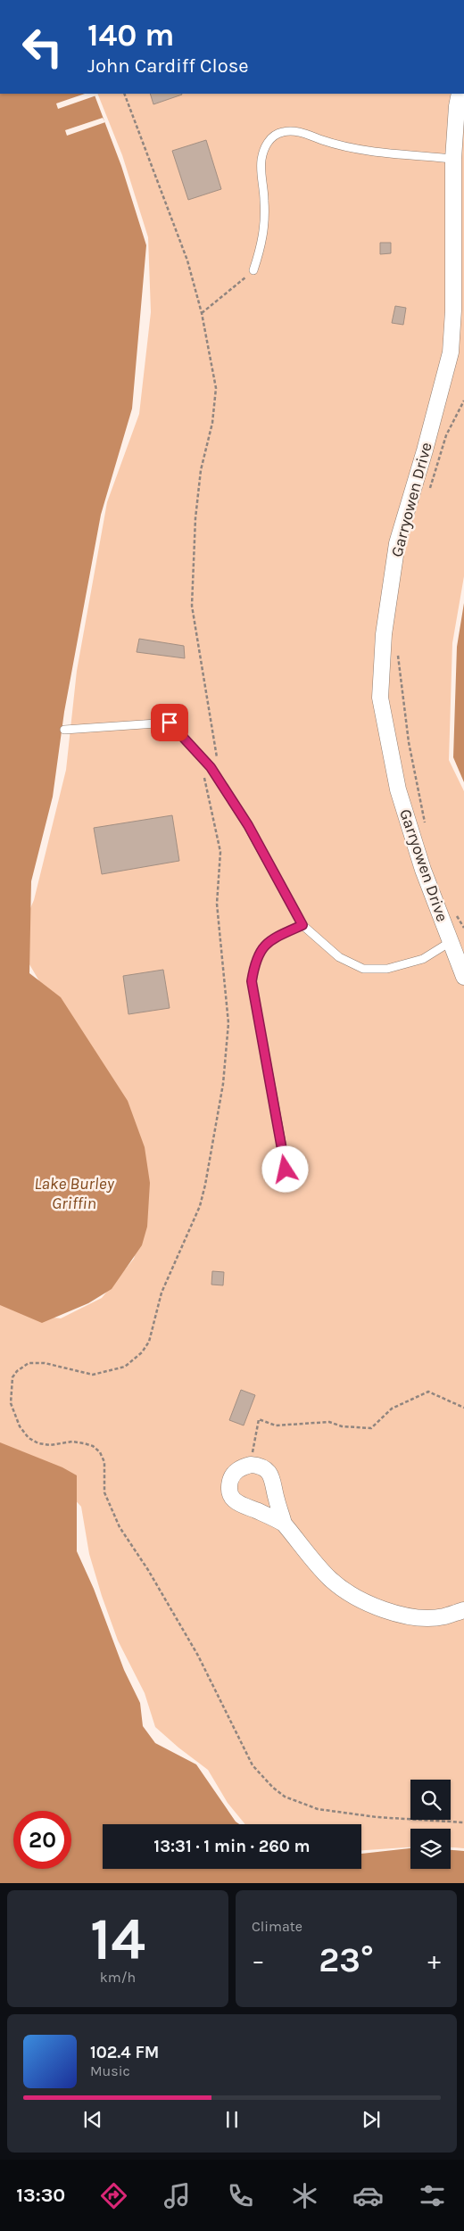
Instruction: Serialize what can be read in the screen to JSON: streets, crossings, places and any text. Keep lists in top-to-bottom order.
{
  "streets": {
    "street": ["Garryowen Drive"]
  },
  "water": ["Lake Burley Griffin"],
  "page": {
    "turn": ["140 m", "John Cardiff Close"],
    "limit": "20",
    "trip": "13:31 · 1 min · 260 m",
    "tile": [
      ["14", "km/h"],
      "Climate"
    ],
    "heat": ["−", "23°", "+"],
    "song": ["102.4 FM", "Music"],
    "tabs": "13:30"
  }
}
